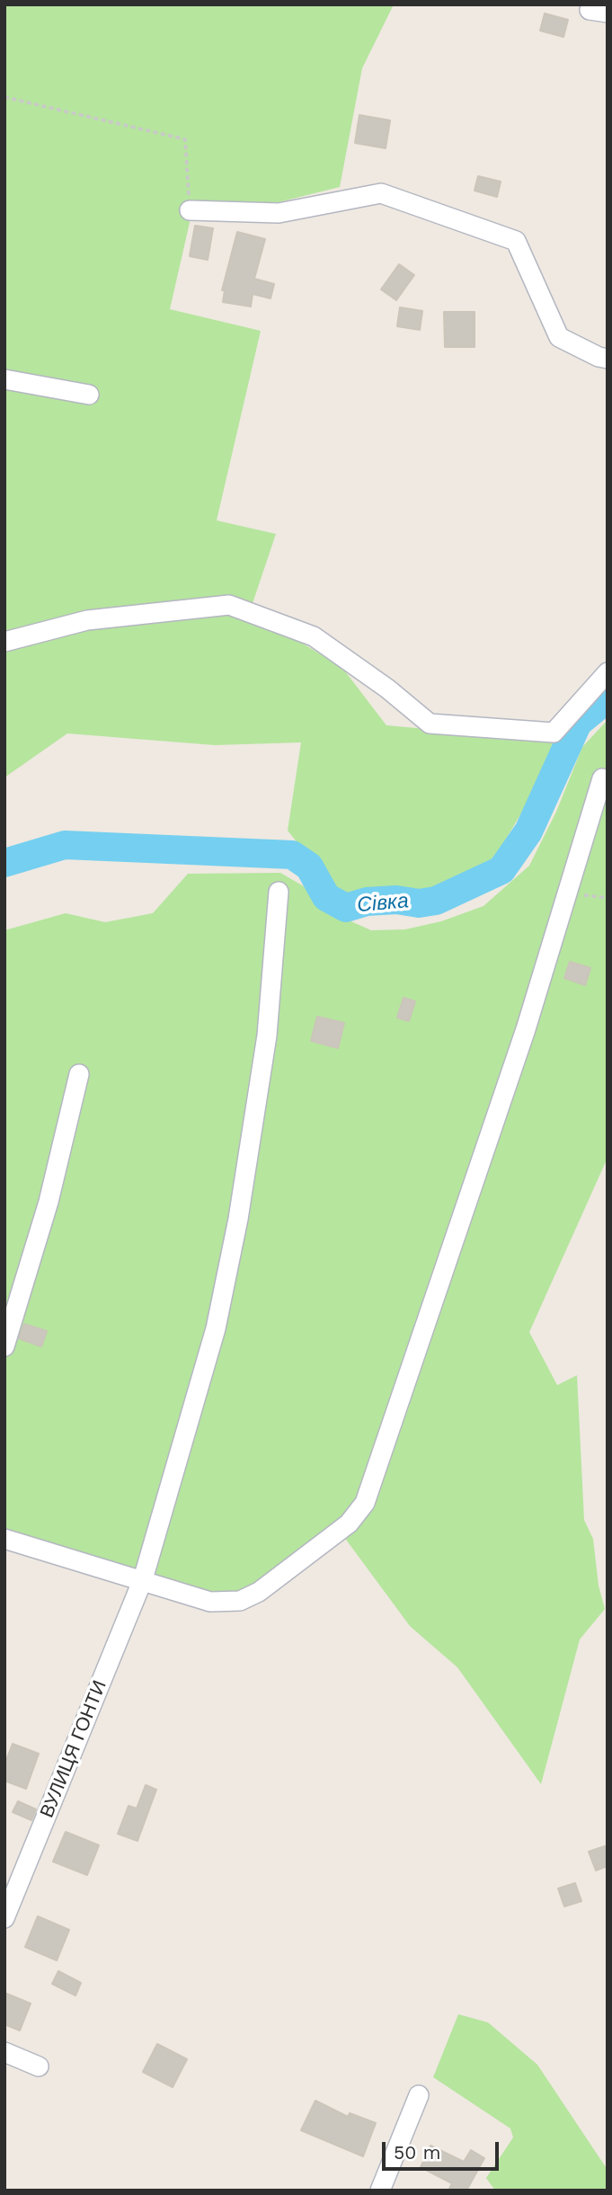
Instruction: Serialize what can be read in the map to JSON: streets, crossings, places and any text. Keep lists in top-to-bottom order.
{
  "streets": {
    "street": ["ВУЛИЦЯ ГОНТИ"]
  },
  "water": ["Сівка"],
  "scale_bar": "50 m"
}
